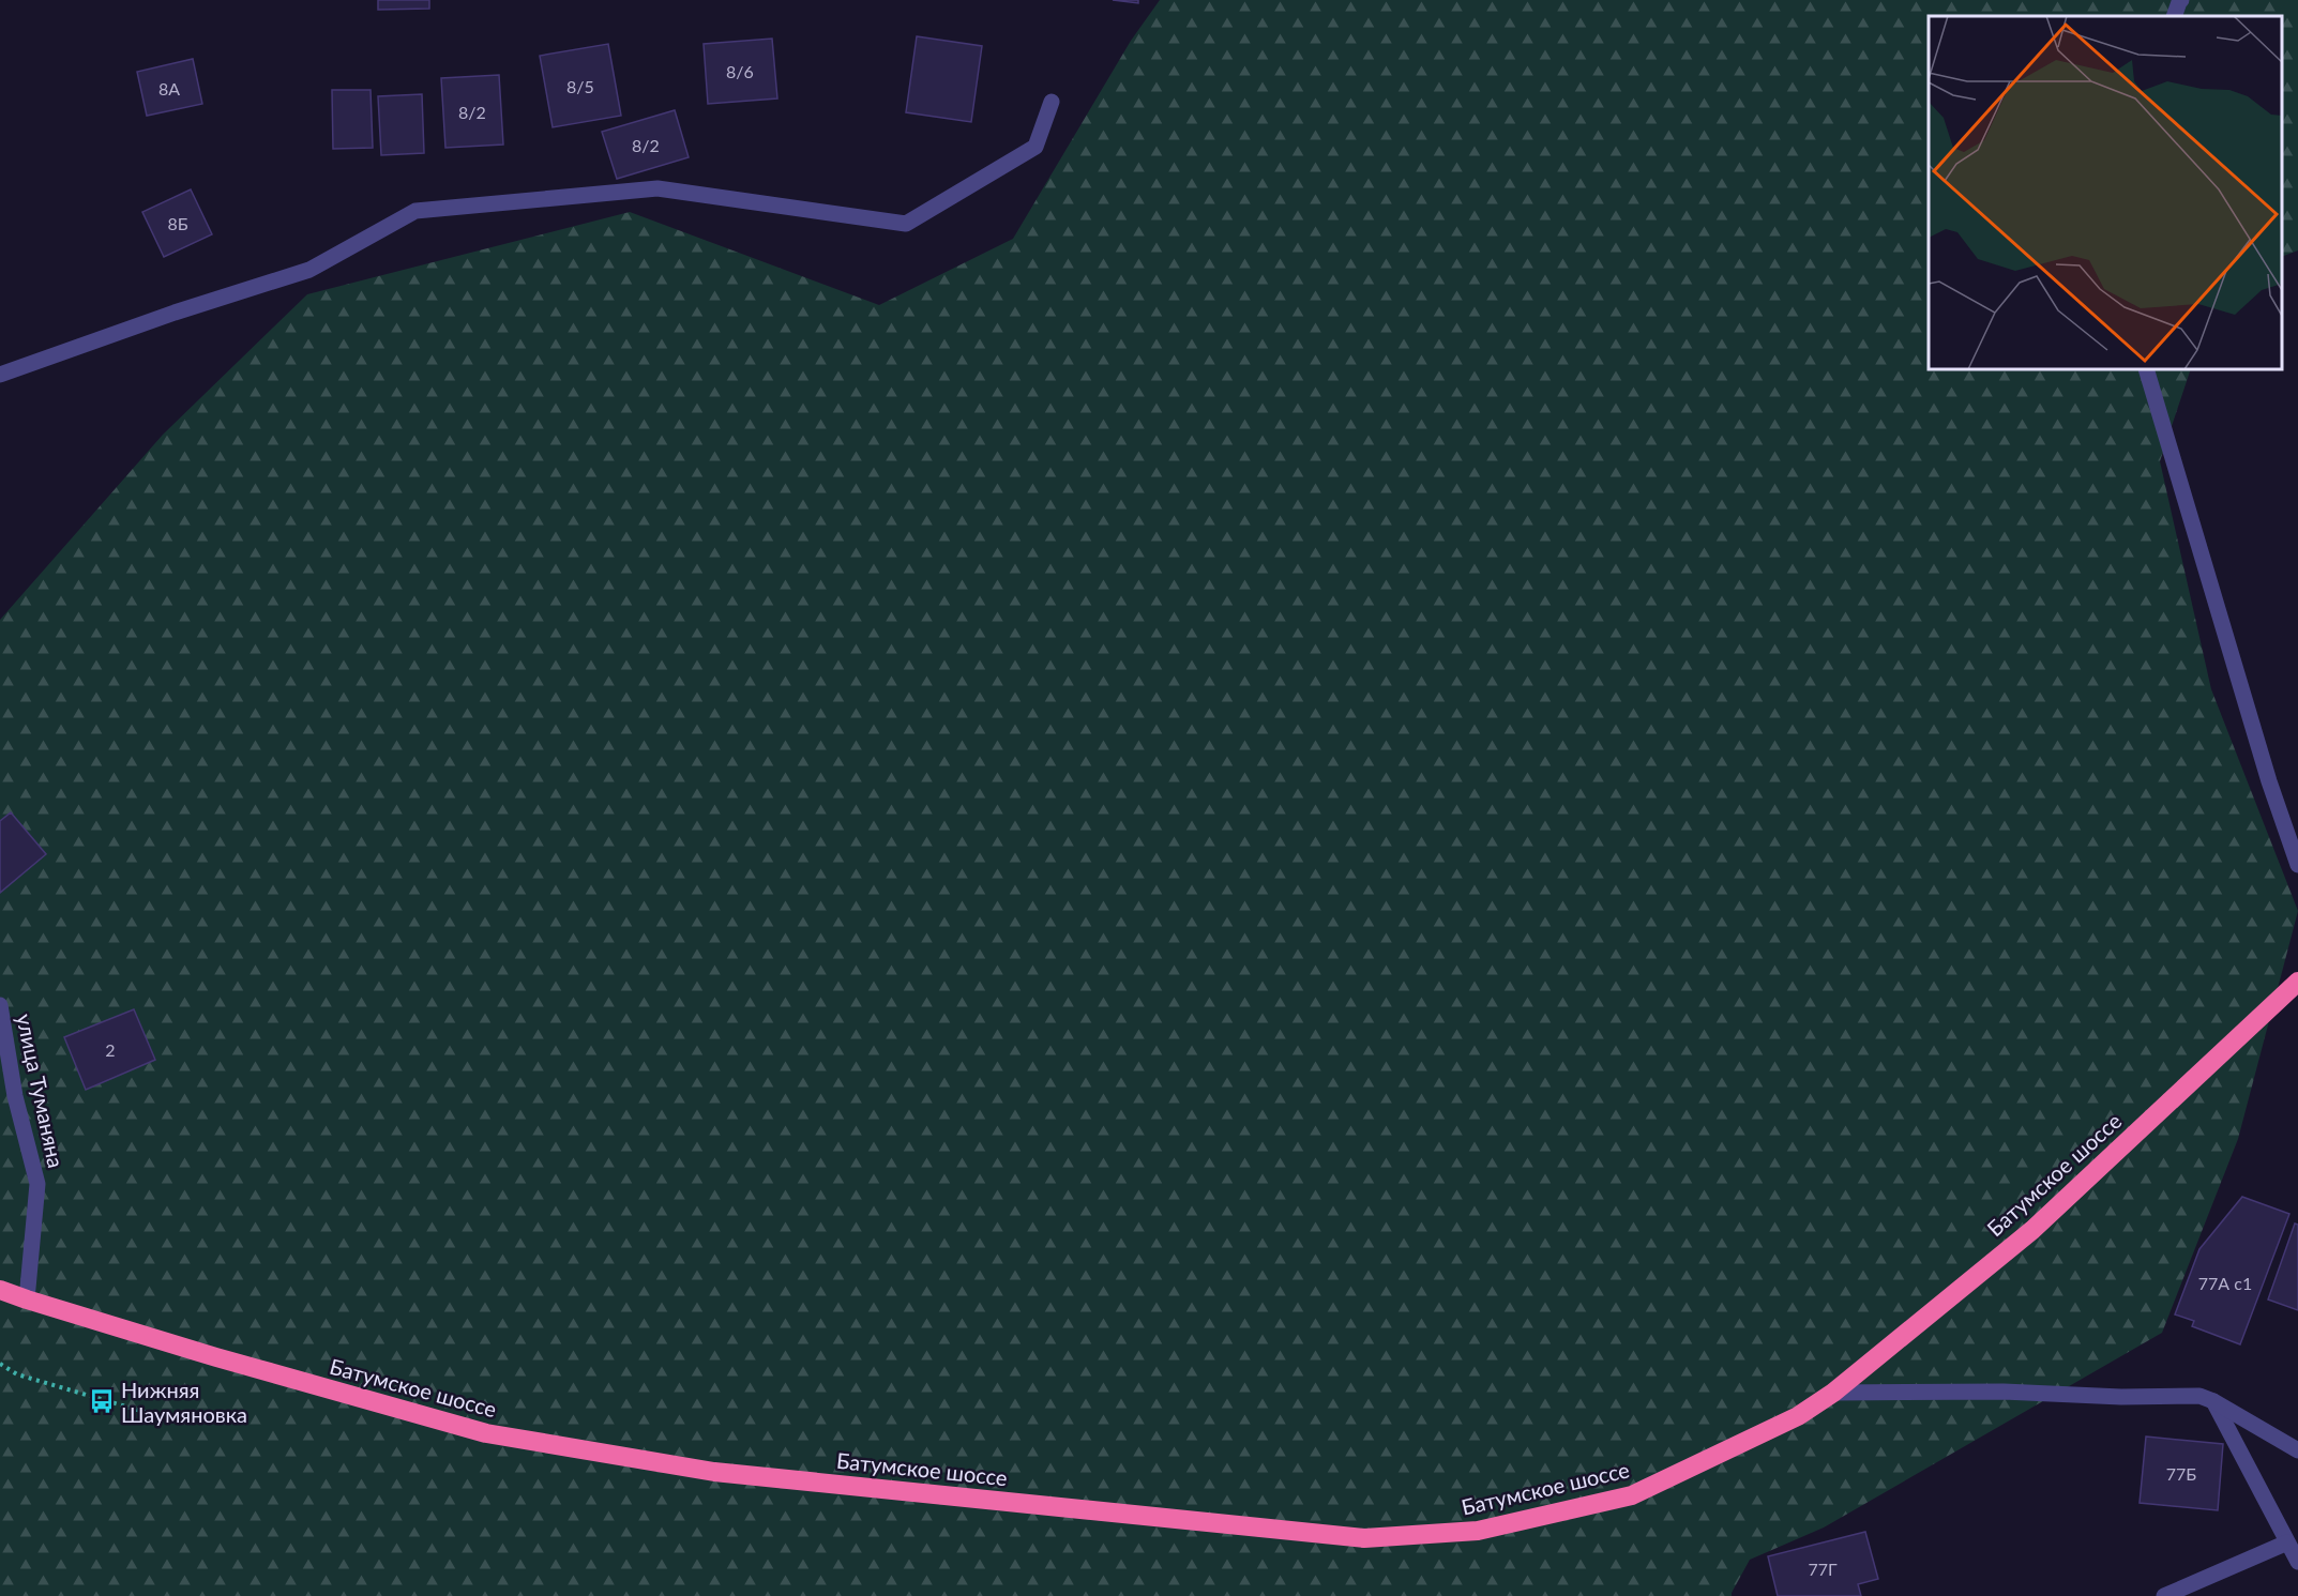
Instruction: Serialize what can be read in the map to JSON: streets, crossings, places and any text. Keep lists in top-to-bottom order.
{
  "streets": {
    "highway": ["Батумское шоссе"],
    "street": ["улица Туманяна"]
  },
  "crossings": [
    ["улица Туманяна", "Батумское шоссе"]
  ],
  "places": {
    "bus stop": ["Нижняя Шаумяновка"]
  },
  "house_numbers": [
    "8/6",
    "8/5",
    "8А",
    "8/2",
    "8/2",
    "8Б",
    "2",
    "77А с1",
    "77Б",
    "77Г"
  ]
}
